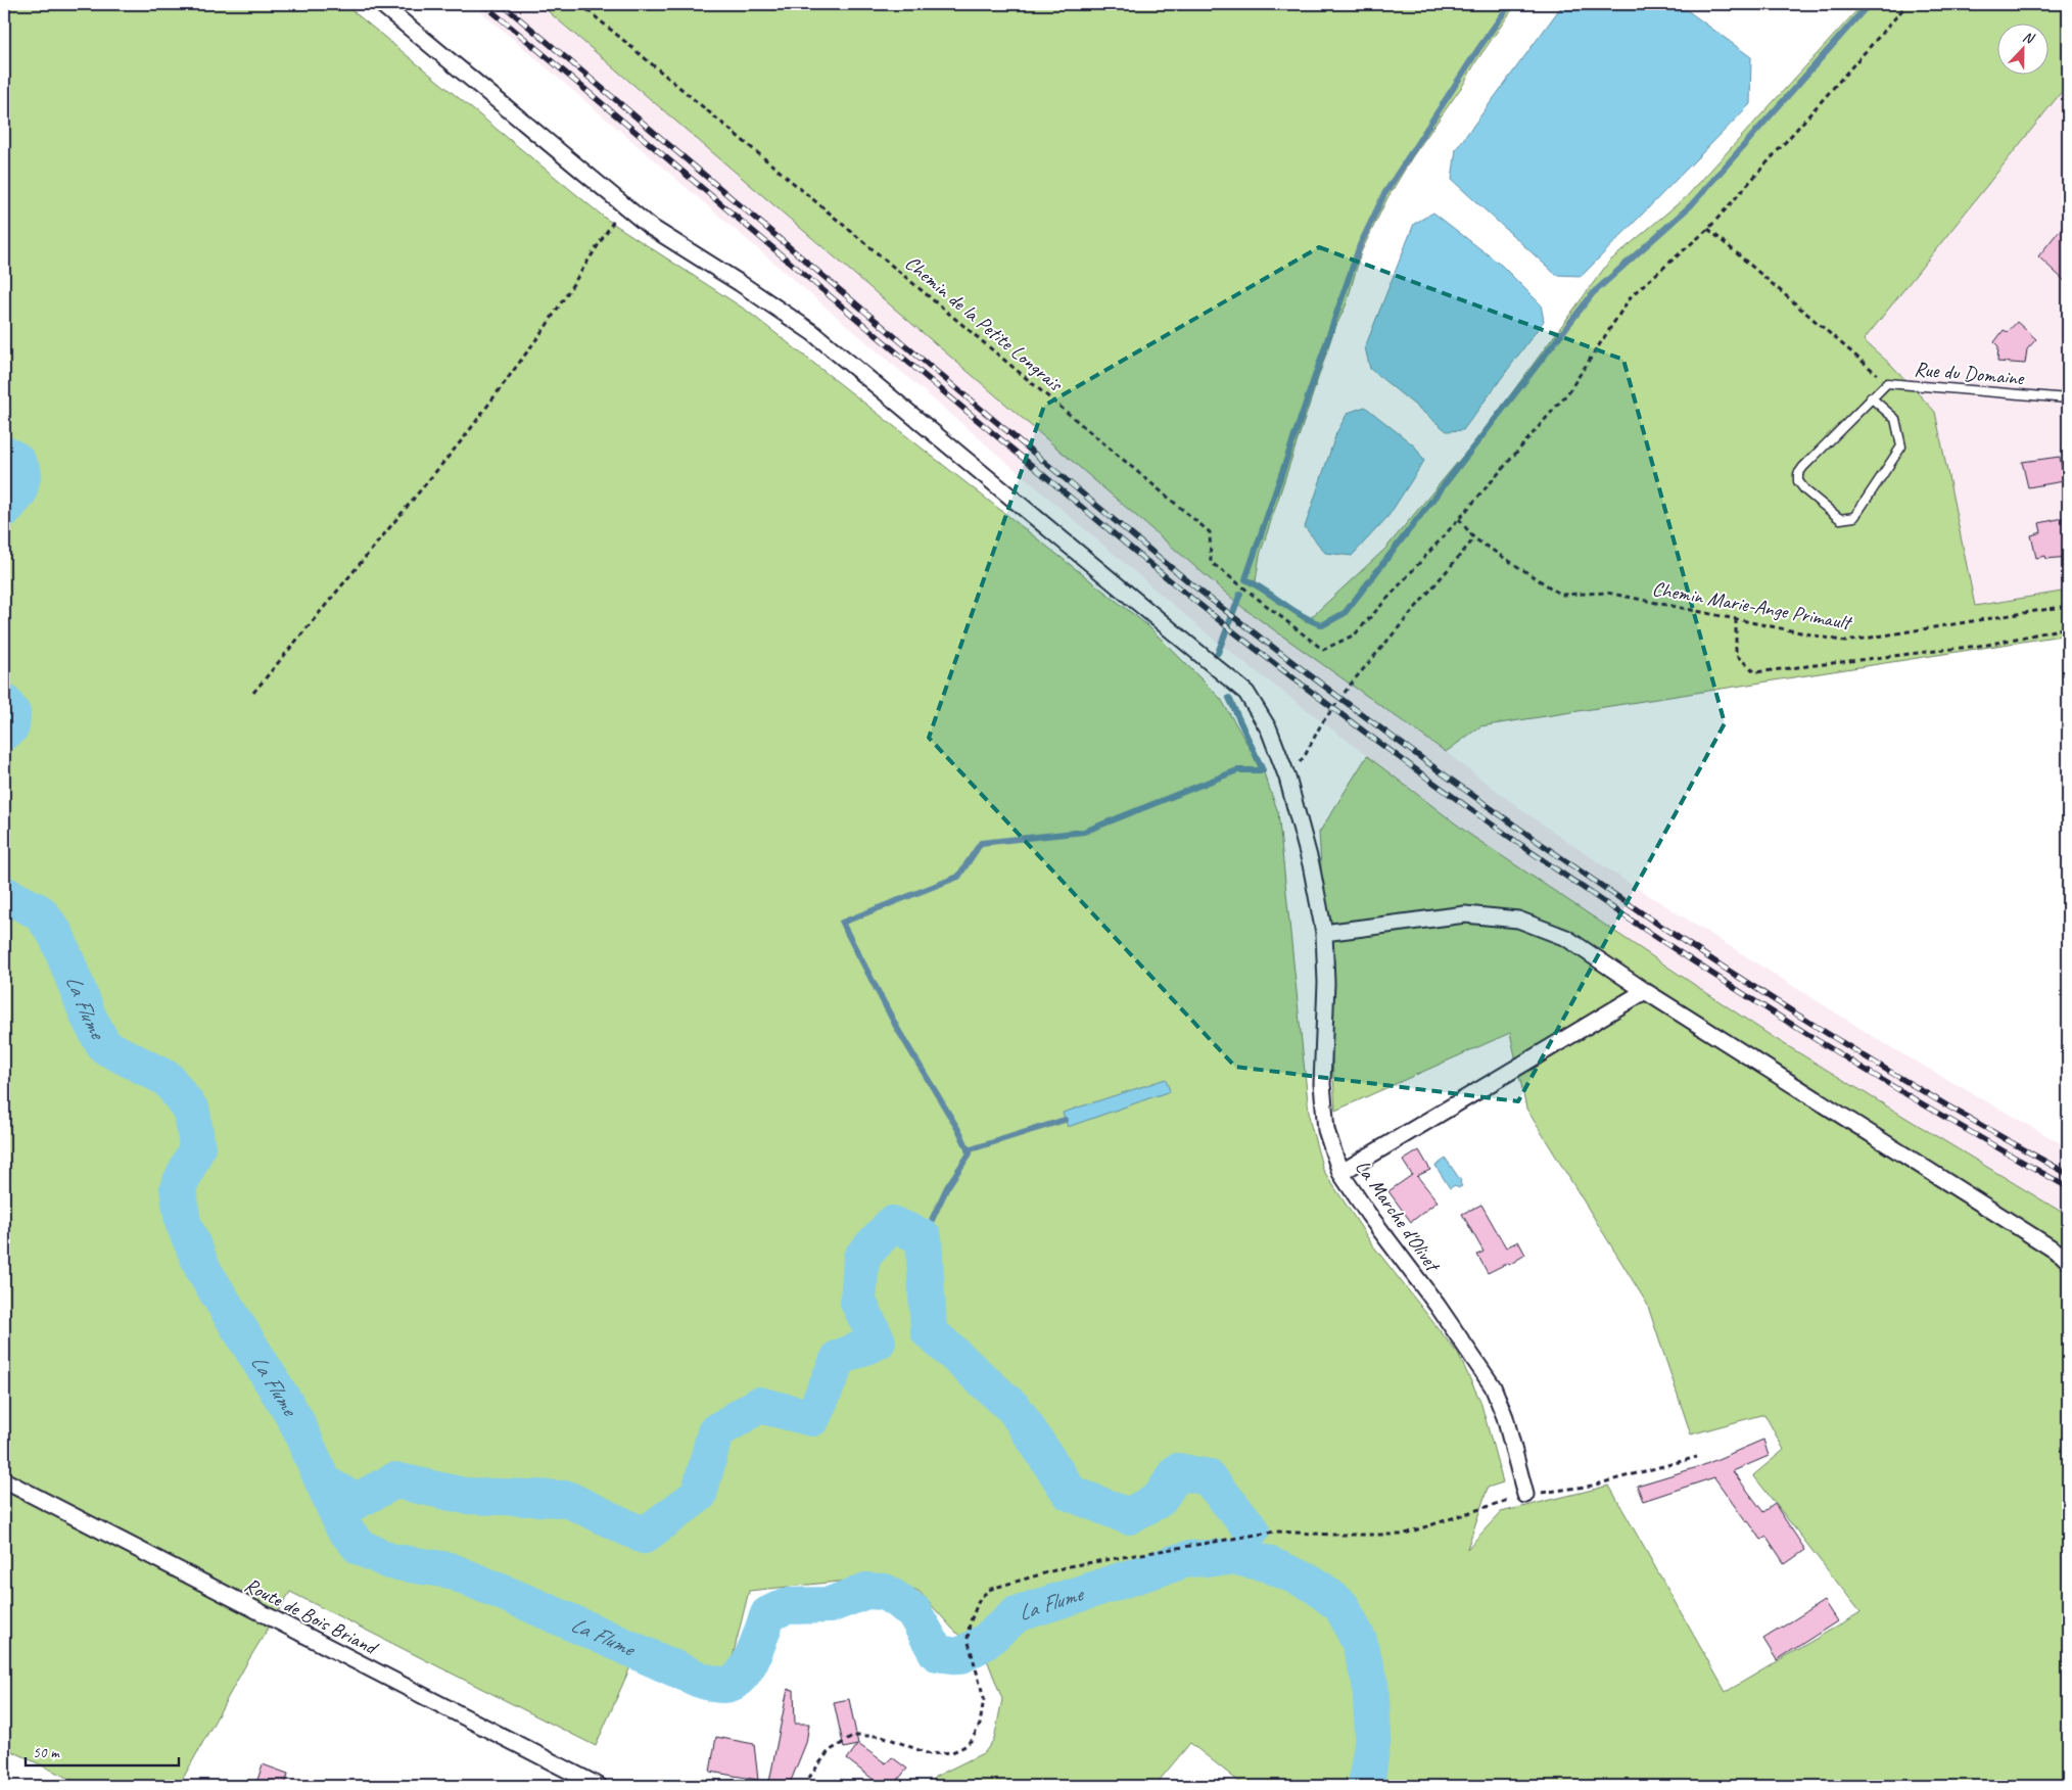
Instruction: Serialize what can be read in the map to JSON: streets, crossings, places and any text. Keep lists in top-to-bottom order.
{
  "streets": {
    "street": ["La Marche d'Olivet", "Route de Bois Briand"],
    "lane": ["Rue du Domaine"],
    "path": ["Chemin de la Petite Longrais", "Chemin Marie-Ange Primault"]
  },
  "crossings": [
    ["Chemin de la Petite Longrais", "Chemin Marie-Ange Primault"]
  ],
  "water": ["La Flume"],
  "scale_bar": "50 m",
  "north": "top"
}
